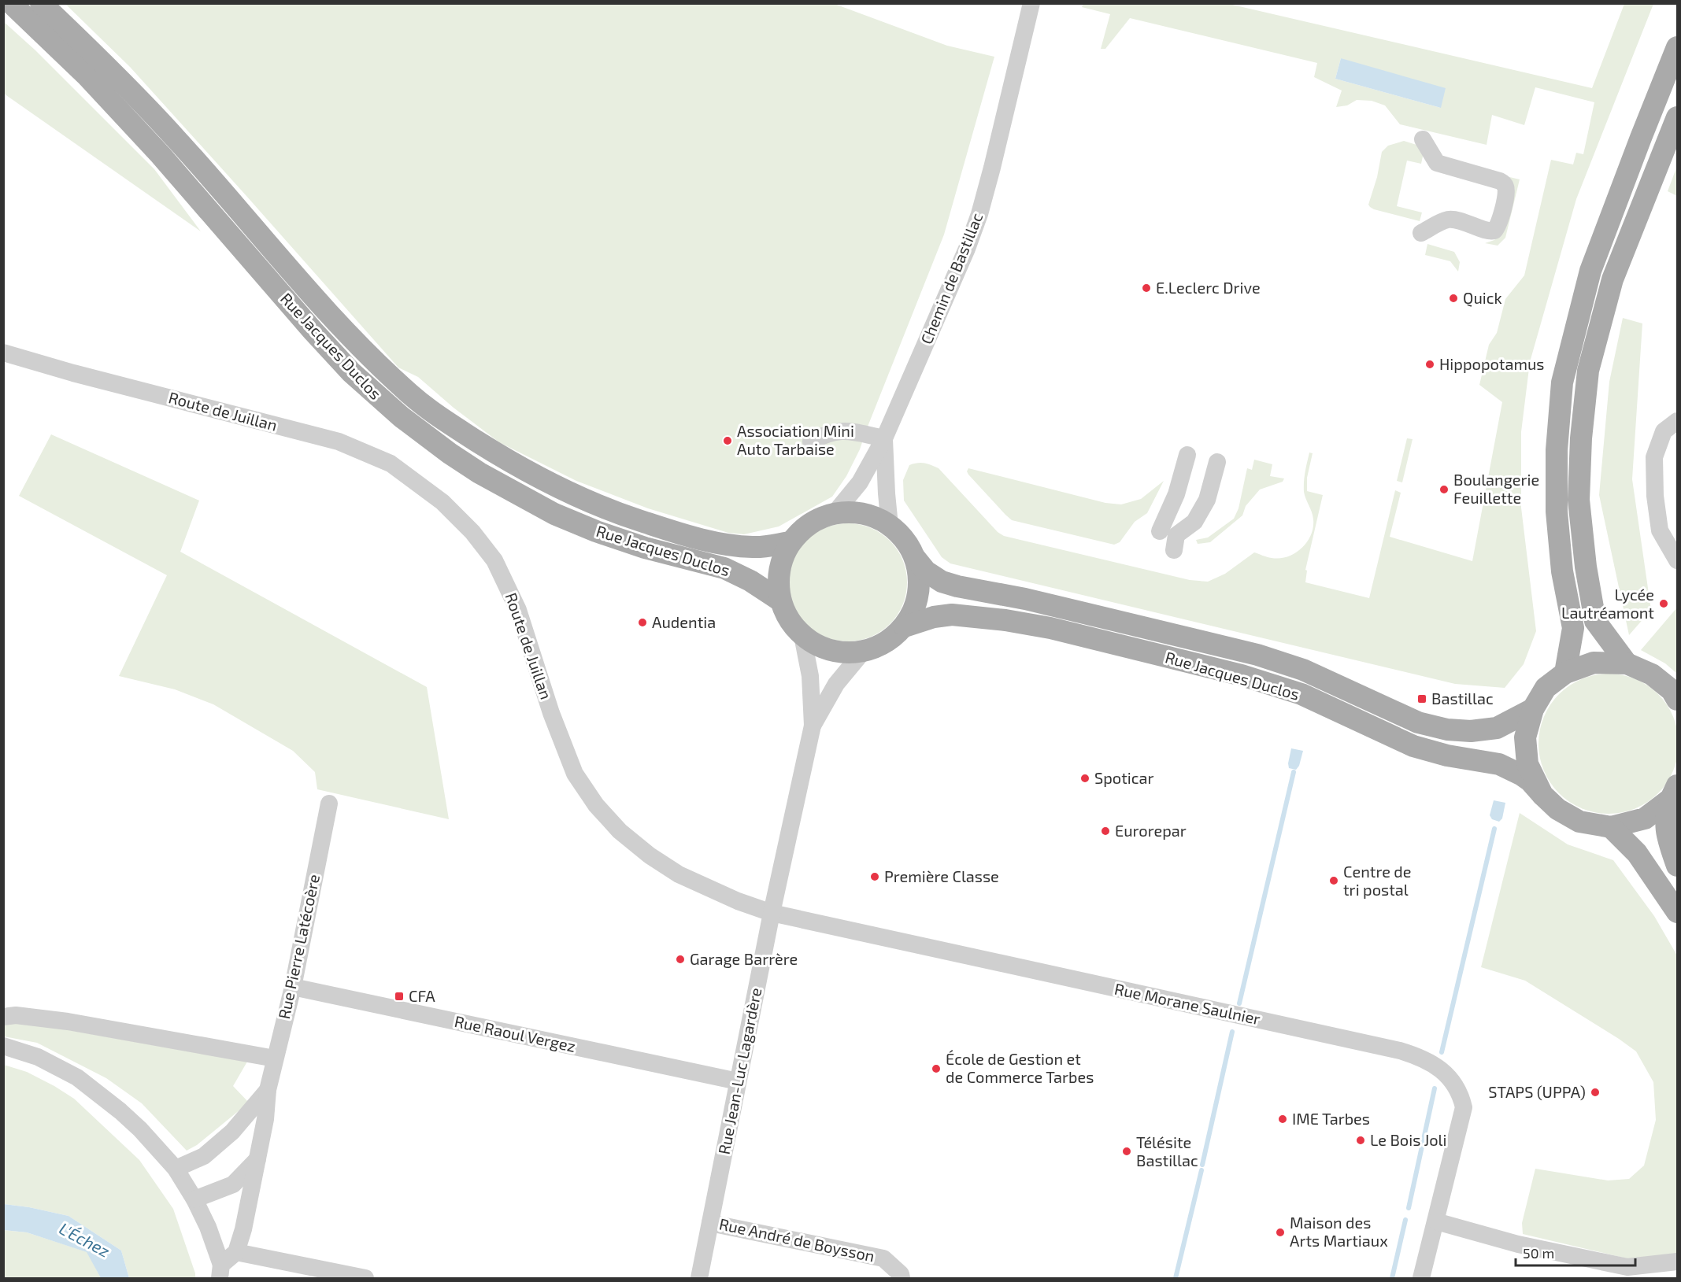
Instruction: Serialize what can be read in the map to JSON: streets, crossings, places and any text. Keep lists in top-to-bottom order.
{
  "streets": {
    "main road": ["Rue Jacques Duclos"],
    "street": [
      "Chemin de Bastillac",
      "Route de Juillan",
      "Rue Pierre Latécoère",
      "Rue Morane Saulnier",
      "Rue Raoul Vergez",
      "Rue Jean-Luc Lagardère",
      "Rue André de Boysson"
    ]
  },
  "crossings": [
    ["Chemin de Bastillac", "Rue Jacques Duclos"],
    ["Chemin de Bastillac", "Rue Jean-Luc Lagardère"],
    ["Rue Jacques Duclos", "Rue Jean-Luc Lagardère"],
    ["Route de Juillan", "Rue Morane Saulnier"],
    ["Route de Juillan", "Rue Jean-Luc Lagardère"],
    ["Rue Pierre Latécoère", "Rue Raoul Vergez"],
    ["Rue Morane Saulnier", "Rue Jean-Luc Lagardère"],
    ["Rue Raoul Vergez", "Rue Jean-Luc Lagardère"],
    ["Rue Jean-Luc Lagardère", "Rue André de Boysson"]
  ],
  "water": ["L'Échez"],
  "places": {
    "other": [
      "E.Leclerc Drive",
      "Quick",
      "Hippopotamus",
      "Association Mini Auto Tarbaise",
      "Boulangerie Feuillette",
      "Lycée Lautréamont",
      "Audentia",
      "Spoticar",
      "Eurorepar",
      "Première Classe",
      "Centre de tri postal",
      "Garage Barrère",
      "École de Gestion et de Commerce Tarbes",
      "STAPS (UPPA)",
      "IME Tarbes",
      "Le Bois Joli",
      "Télésite Bastillac",
      "Maison des Arts Martiaux"
    ],
    "transit": ["Bastillac", "CFA"]
  },
  "scale_bar": "50 m"
}
